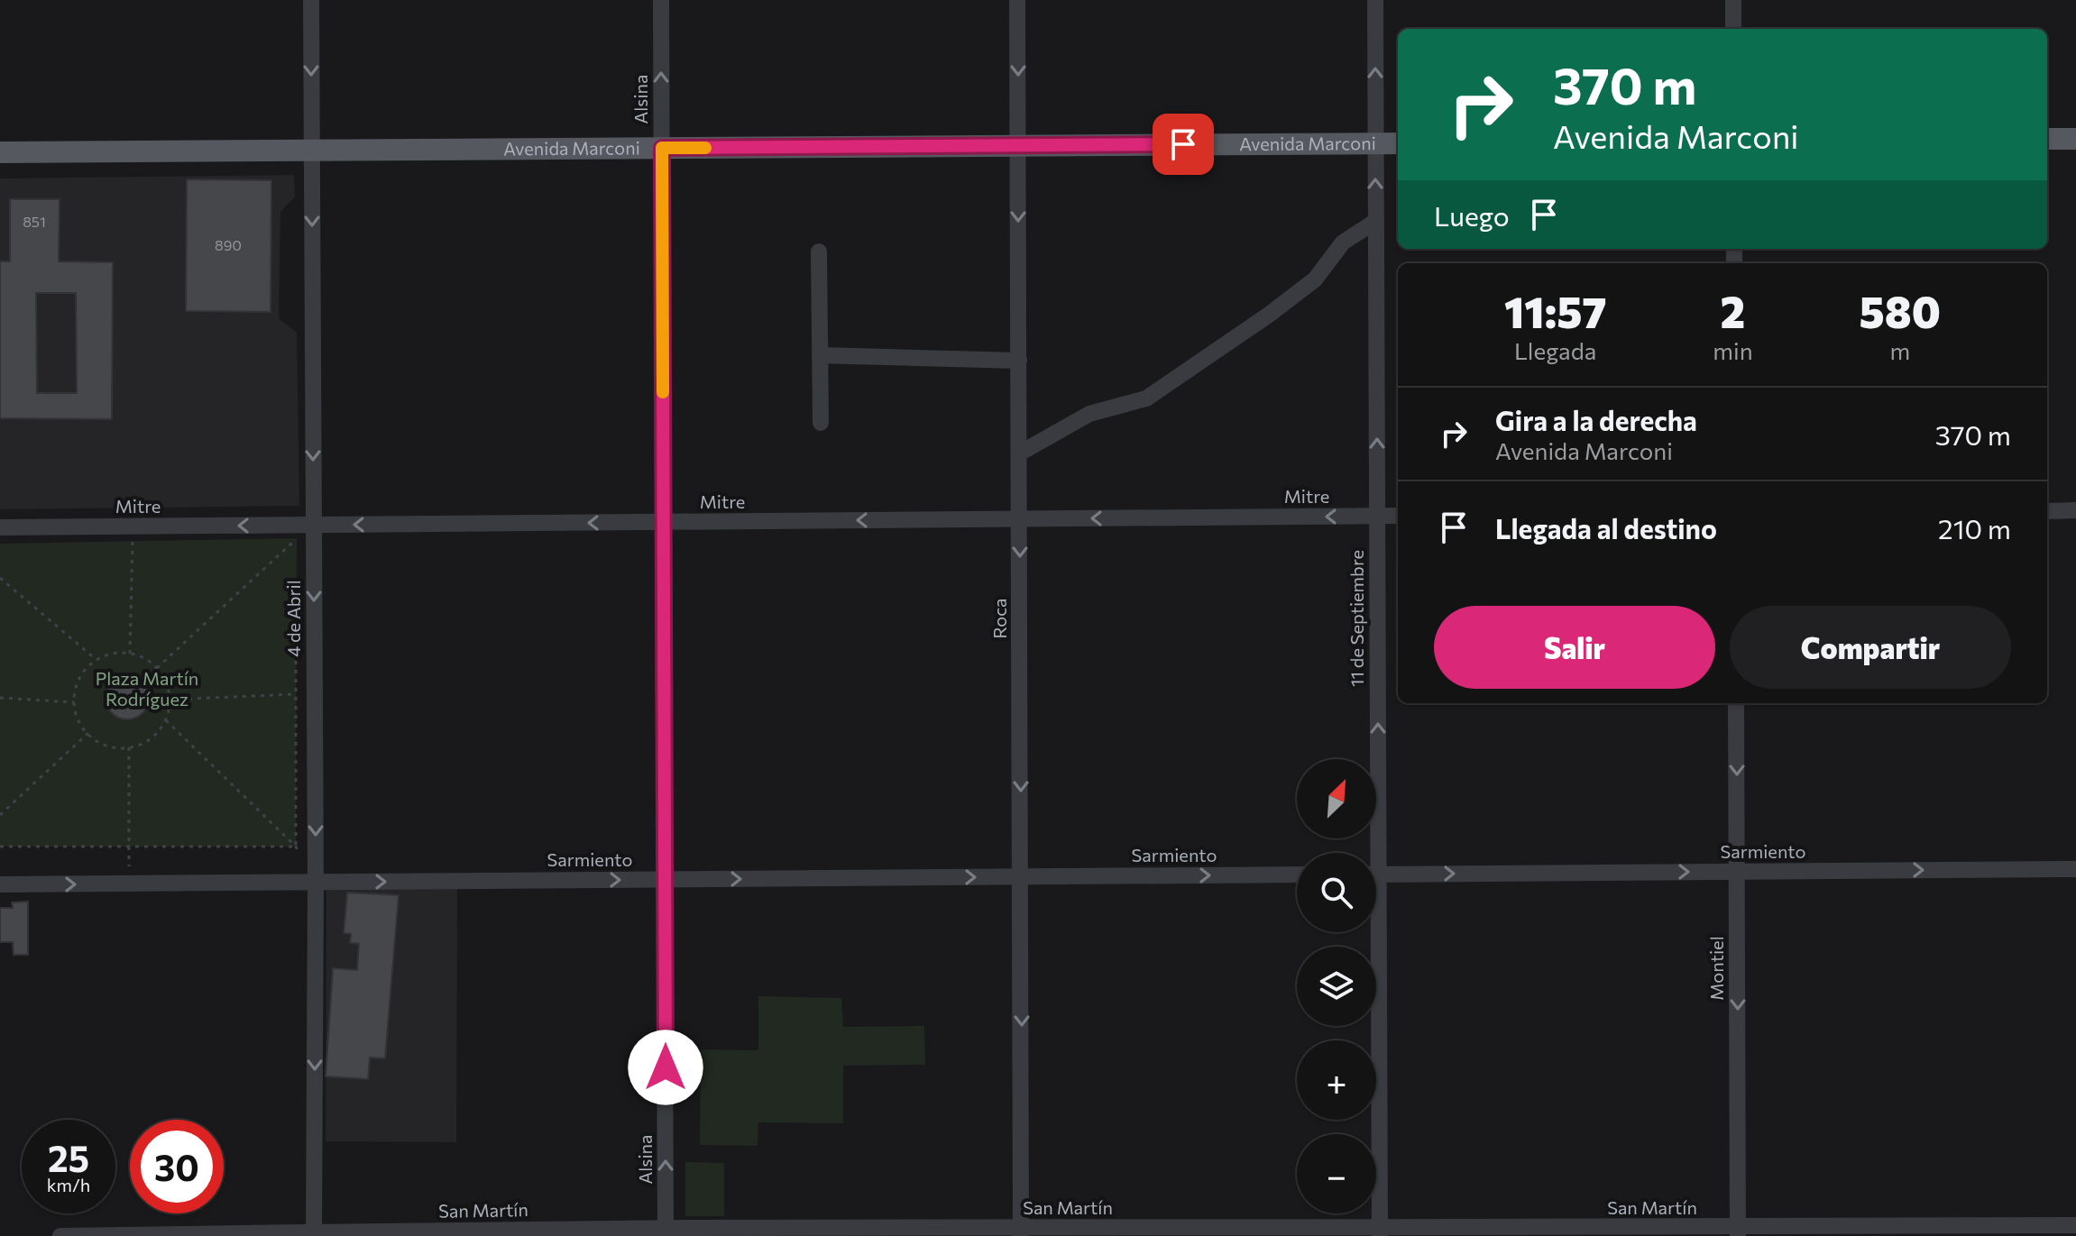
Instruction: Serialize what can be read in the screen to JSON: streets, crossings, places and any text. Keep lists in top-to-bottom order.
{
  "streets": {
    "main road": ["Avenida Marconi"],
    "street": [
      "Alsina",
      "Mitre",
      "4 de Abril",
      "Roca",
      "11 de Septiembre",
      "Sarmiento",
      "Montiel",
      "San Martín"
    ]
  },
  "crossings": [
    ["Alsina", "Avenida Marconi"],
    ["Alsina", "Mitre"],
    ["Alsina", "Sarmiento"],
    ["Alsina", "San Martín"],
    ["Avenida Marconi", "4 de Abril"],
    ["Avenida Marconi", "Roca"],
    ["Avenida Marconi", "11 de Septiembre"],
    ["Mitre", "4 de Abril"],
    ["Mitre", "Roca"],
    ["Mitre", "11 de Septiembre"],
    ["4 de Abril", "Sarmiento"],
    ["4 de Abril", "San Martín"],
    ["Roca", "Sarmiento"],
    ["Roca", "San Martín"],
    ["11 de Septiembre", "San Martín"],
    ["Sarmiento", "Montiel"],
    ["Montiel", "San Martín"]
  ],
  "one_way": [
    "Alsina",
    "Mitre",
    "4 de Abril",
    "Roca",
    "11 de Septiembre",
    "Sarmiento",
    "Montiel"
  ],
  "parks": ["Plaza Martín Rodríguez"],
  "house_numbers": ["851", "890"],
  "north": "top right",
  "page": {
    "turn": ["370 m", "Avenida Marconi"],
    "then": "Luego",
    "eta": [
      "11:57",
      "Llegada",
      "2",
      "min",
      "580",
      "m"
    ],
    "list": [
      {
        "name": "Gira a la derecha",
        "note": "Avenida Marconi",
        "value": "370 m"
      },
      {
        "name": "Llegada al destino",
        "value": "210 m"
      }
    ],
    "buttons": ["Salir", "Compartir"],
    "map_buttons": ["+", "−"],
    "speed": "25 km/h",
    "limit": "30"
  }
}
